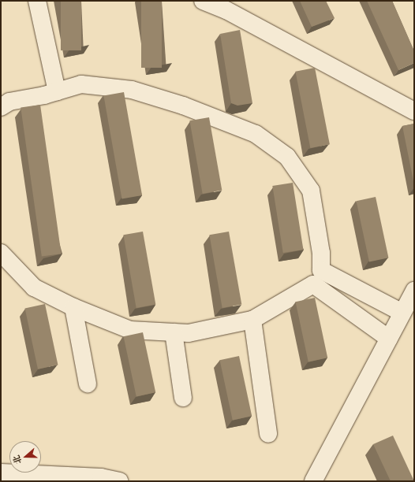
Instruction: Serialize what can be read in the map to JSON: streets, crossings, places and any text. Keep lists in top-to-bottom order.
{
  "north": "left"
}
